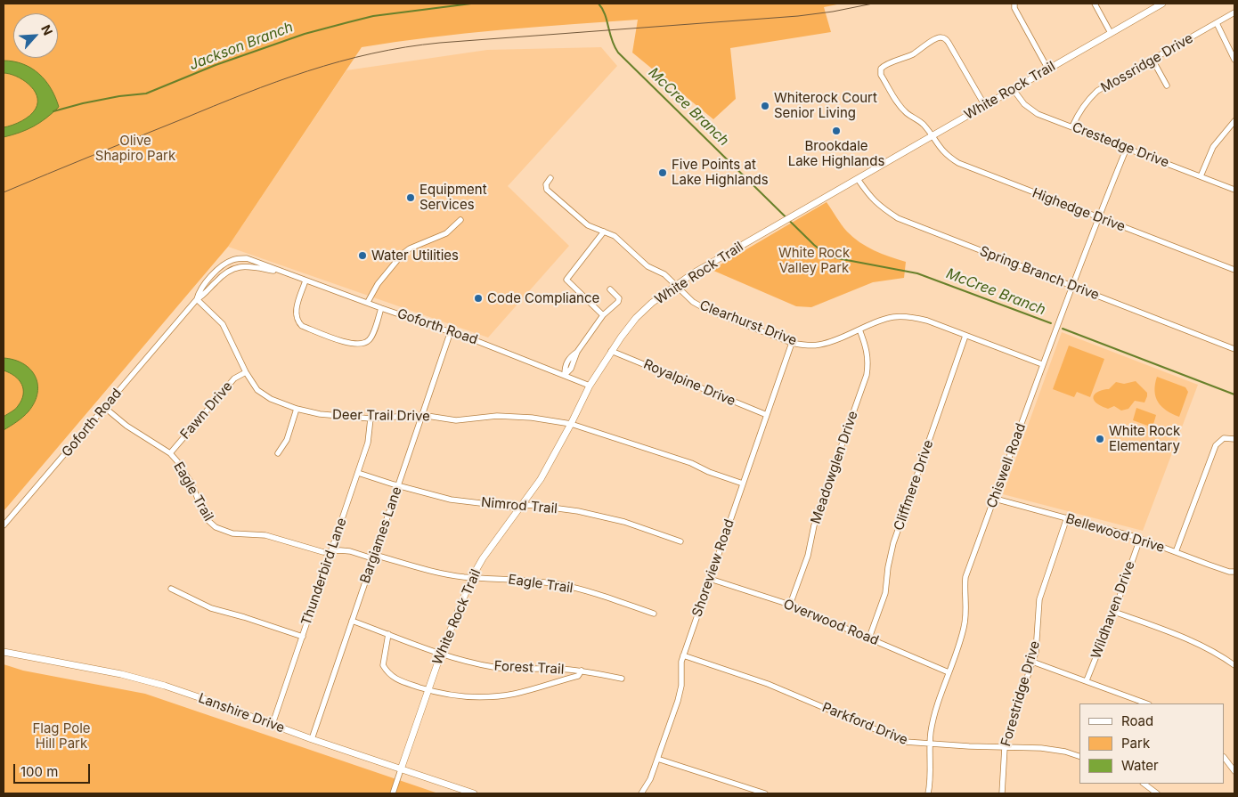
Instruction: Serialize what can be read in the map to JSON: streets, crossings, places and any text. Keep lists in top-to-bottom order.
{
  "streets": {
    "street": [
      "Mossridge Drive",
      "White Rock Trail",
      "Crestedge Drive",
      "Highedge Drive",
      "Spring Branch Drive",
      "Clearhurst Drive",
      "Goforth Road",
      "Royalpine Drive",
      "Fawn Drive",
      "Deer Trail Drive",
      "Chiswell Road",
      "Meadowglen Drive",
      "Cliffmere Drive",
      "Eagle Trail",
      "Nimrod Trail",
      "Bellewood Drive",
      "Bargiames Lane",
      "Shoreview Road",
      "Thunderbird Lane",
      "Wildhaven Drive",
      "Overwood Road",
      "Forest Trail",
      "Forestridge Drive",
      "Lanshire Drive",
      "Parkford Drive"
    ]
  },
  "crossings": [
    ["Mossridge Drive", "Crestedge Drive"],
    ["White Rock Trail", "Crestedge Drive"],
    ["White Rock Trail", "Highedge Drive"],
    ["White Rock Trail", "Spring Branch Drive"],
    ["White Rock Trail", "Clearhurst Drive"],
    ["White Rock Trail", "Goforth Road"],
    ["White Rock Trail", "Royalpine Drive"],
    ["White Rock Trail", "Deer Trail Drive"],
    ["White Rock Trail", "Eagle Trail"],
    ["White Rock Trail", "Nimrod Trail"],
    ["White Rock Trail", "Forest Trail"],
    ["White Rock Trail", "Lanshire Drive"],
    ["Crestedge Drive", "Chiswell Road"],
    ["Highedge Drive", "Chiswell Road"],
    ["Spring Branch Drive", "Chiswell Road"],
    ["Clearhurst Drive", "Chiswell Road"],
    ["Clearhurst Drive", "Meadowglen Drive"],
    ["Clearhurst Drive", "Cliffmere Drive"],
    ["Clearhurst Drive", "Shoreview Road"],
    ["Goforth Road", "Deer Trail Drive"],
    ["Goforth Road", "Eagle Trail"],
    ["Goforth Road", "Bargiames Lane"],
    ["Royalpine Drive", "Shoreview Road"],
    ["Fawn Drive", "Deer Trail Drive"],
    ["Fawn Drive", "Eagle Trail"],
    ["Deer Trail Drive", "Bargiames Lane"],
    ["Deer Trail Drive", "Shoreview Road"],
    ["Deer Trail Drive", "Thunderbird Lane"],
    ["Chiswell Road", "Bellewood Drive"],
    ["Chiswell Road", "Overwood Road"],
    ["Chiswell Road", "Parkford Drive"],
    ["Meadowglen Drive", "Overwood Road"],
    ["Cliffmere Drive", "Overwood Road"],
    ["Eagle Trail", "Bargiames Lane"],
    ["Eagle Trail", "Thunderbird Lane"],
    ["Nimrod Trail", "Bargiames Lane"],
    ["Nimrod Trail", "Thunderbird Lane"],
    ["Bellewood Drive", "Wildhaven Drive"],
    ["Bellewood Drive", "Forestridge Drive"],
    ["Bargiames Lane", "Forest Trail"],
    ["Bargiames Lane", "Lanshire Drive"],
    ["Shoreview Road", "Overwood Road"],
    ["Shoreview Road", "Parkford Drive"],
    ["Thunderbird Lane", "Lanshire Drive"],
    ["Forestridge Drive", "Parkford Drive"]
  ],
  "water": ["Jackson Branch", "McCree Branch"],
  "parks": ["Olive Shapiro Park", "White Rock Valley Park", "Flag Pole Hill Park"],
  "places": [
    "Whiterock Court Senior Living",
    "Brookdale Lake Highlands",
    "Five Points at Lake Highlands",
    "Equipment Services",
    "Water Utilities",
    "Code Compliance",
    "White Rock Elementary"
  ],
  "legend": ["Road", "Park", "Water"],
  "scale_bar": "100 m",
  "north": "top right"
}
